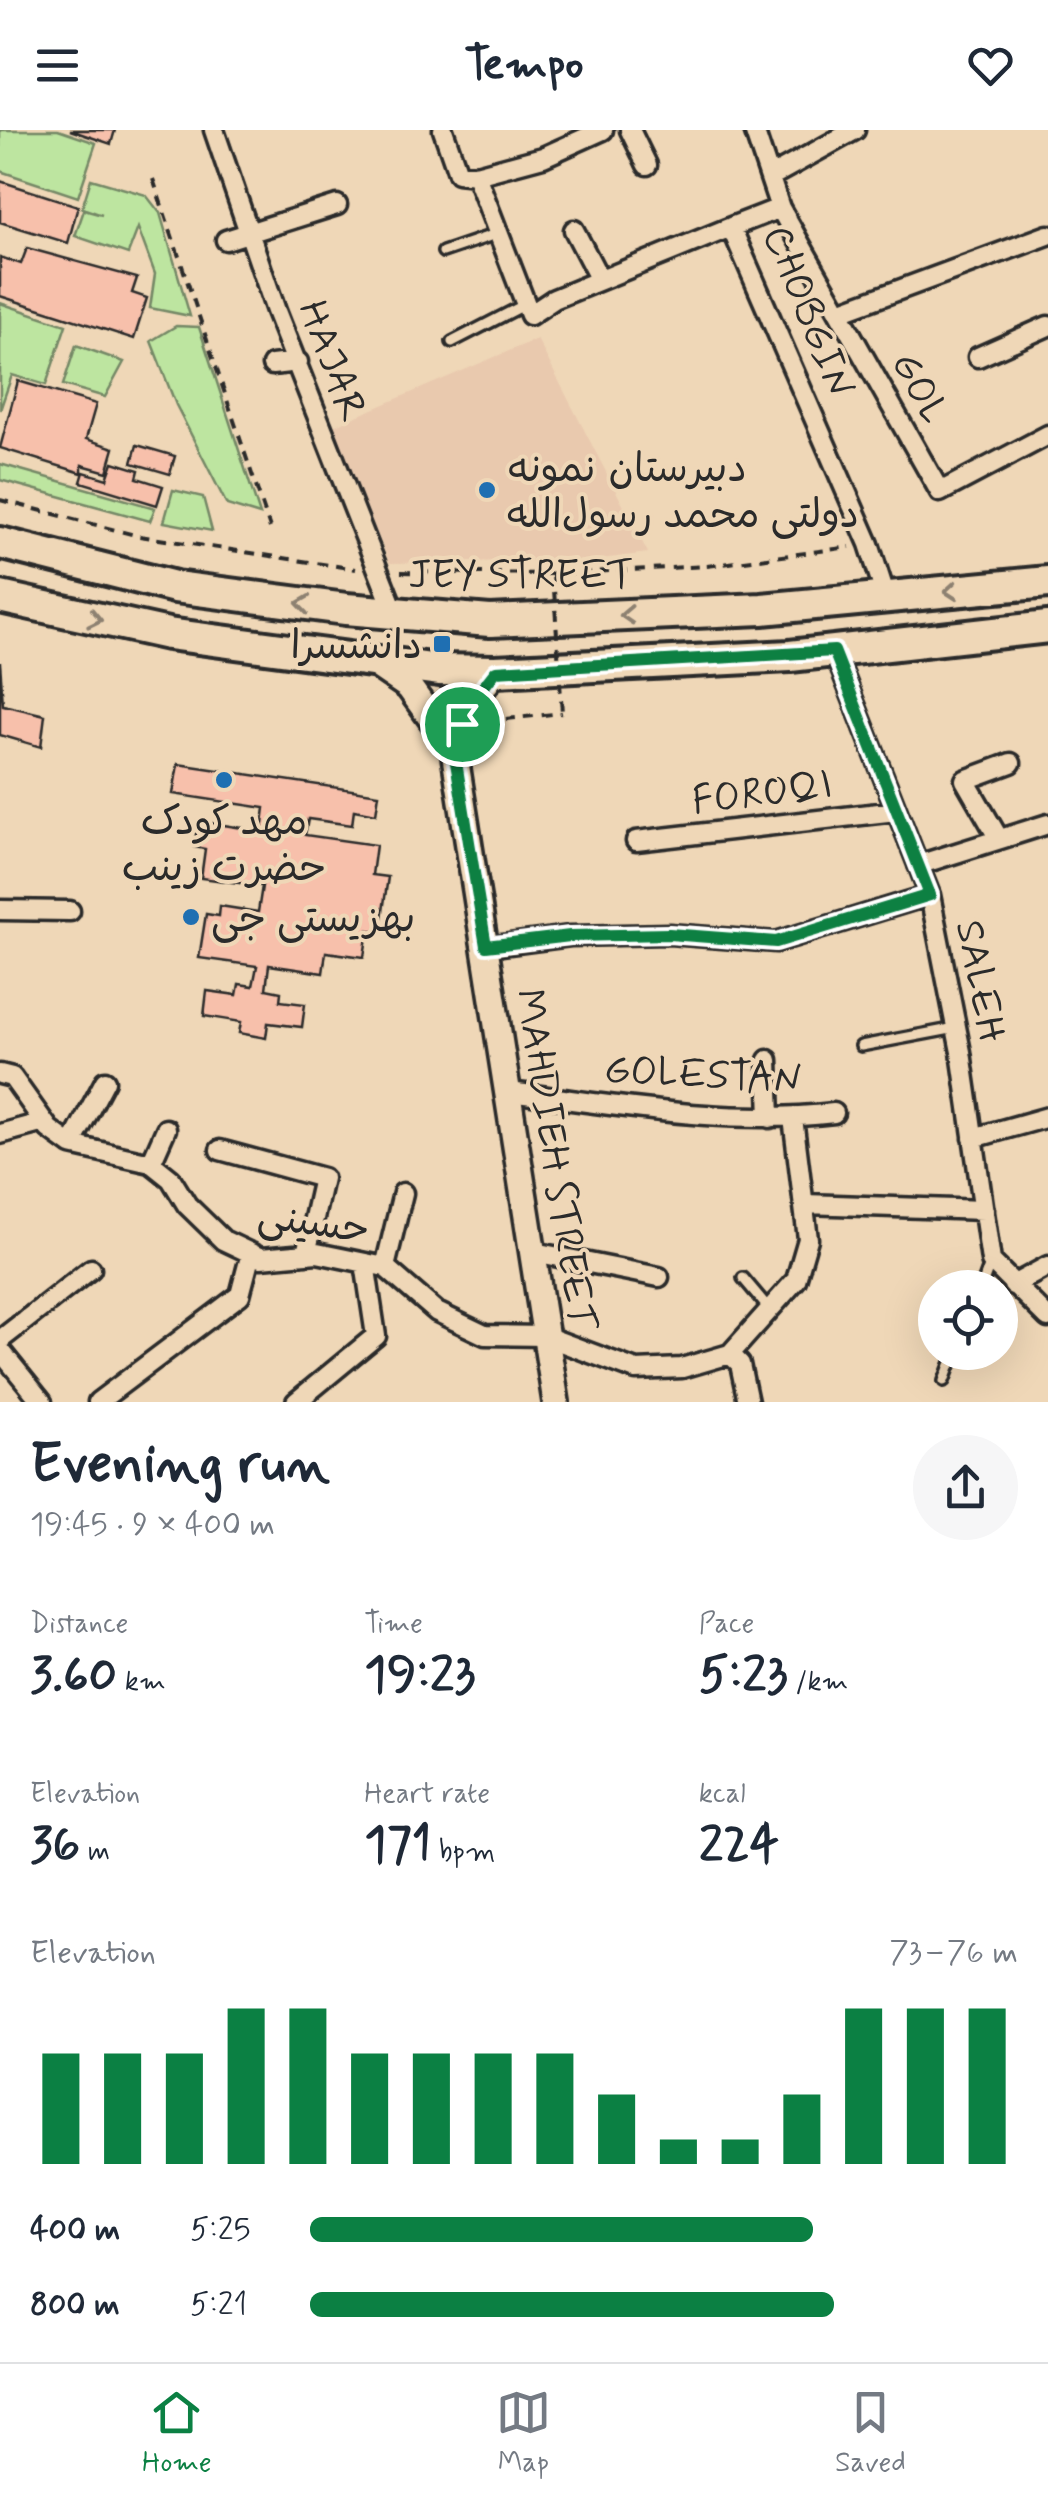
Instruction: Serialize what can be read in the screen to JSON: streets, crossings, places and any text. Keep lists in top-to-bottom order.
{
  "streets": {
    "main road": ["JEY STREET"],
    "street": [
      "CHOBGIN",
      "HAJAR",
      "GOL",
      "FOROQI",
      "SALEH",
      "GOLESTAN",
      "MAHDIEH STREET",
      "حسینی"
    ]
  },
  "crossings": [
    ["CHOBGIN", "GOL"],
    ["CHOBGIN", "JEY STREET"],
    ["HAJAR", "JEY STREET"],
    ["FOROQI", "SALEH"],
    ["GOLESTAN", "MAHDIEH STREET"],
    ["MAHDIEH STREET", "حسینی"]
  ],
  "places": {
    "other": ["دبیرستان نمونه دولتی محمد رسول‌الله", "مهد کودک حضرت زینب", "بهزیستی جی"],
    "transit": ["دانشسرا"]
  },
  "page": {
    "header": "Tempo",
    "heading": ["Evening run", "19:45 · 9 × 400 m"],
    "stats": [
      ["Distance", "3.60 km"],
      ["Time", "19:23"],
      ["Pace", "5:23 /km"],
      ["Elevation", "36 m"],
      ["Heart rate", "171 bpm"],
      ["kcal", "224"]
    ],
    "chart": ["Elevation", "73–76 m"],
    "list": [
      {
        "name": "400 m",
        "note": "5:25"
      },
      {
        "name": "800 m",
        "note": "5:21"
      }
    ],
    "tabs": ["Home", "Map", "Saved"]
  }
}
